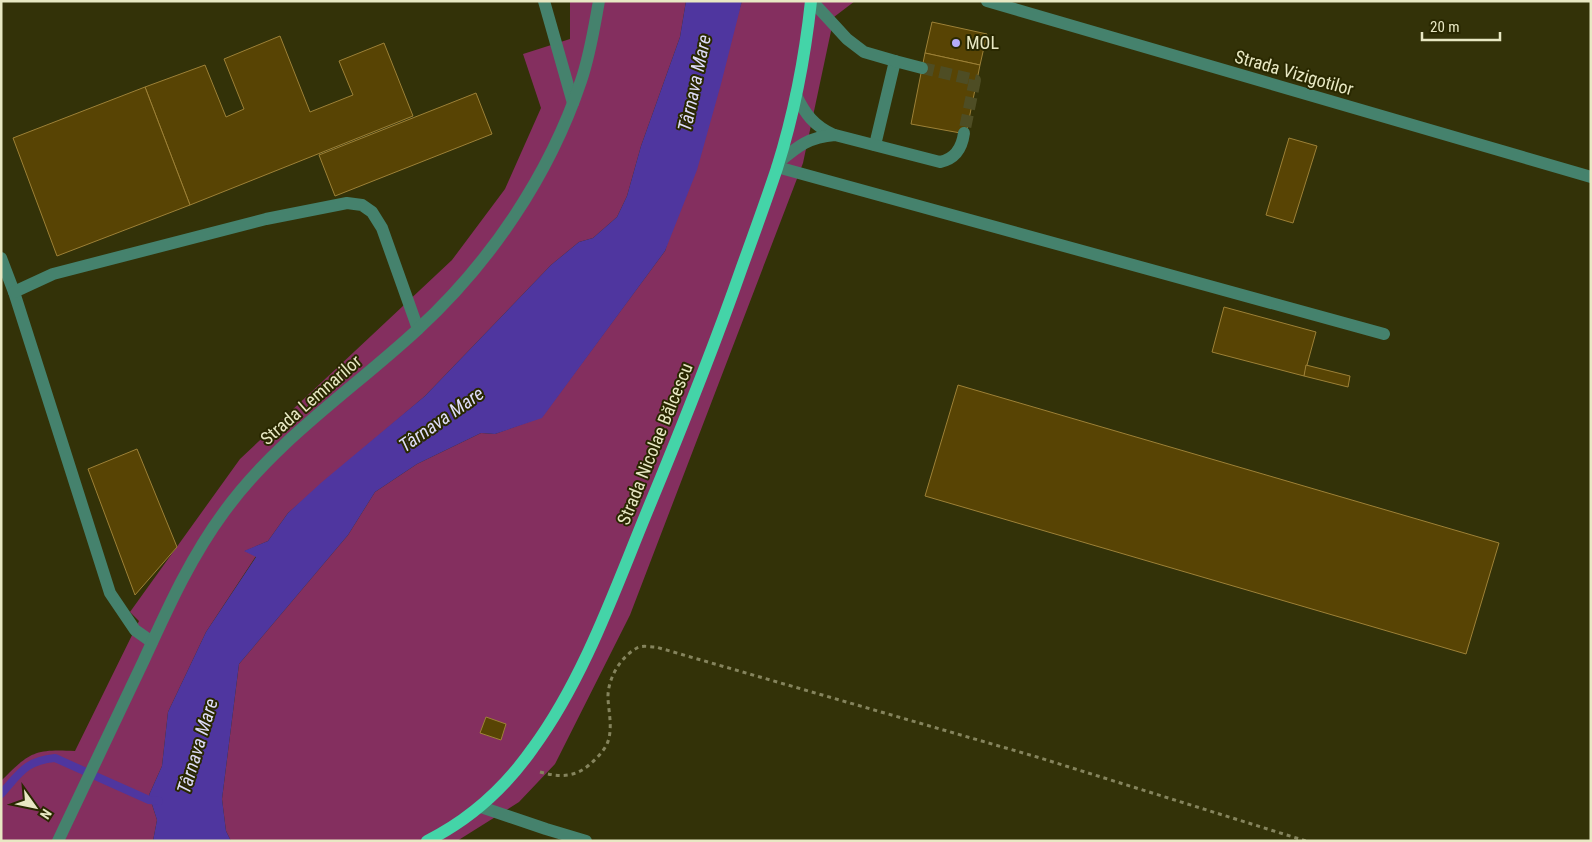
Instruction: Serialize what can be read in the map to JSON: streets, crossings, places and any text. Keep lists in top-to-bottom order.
{
  "streets": {
    "main road": ["Strada Nicolae Bălcescu"],
    "street": ["Strada Vizigotilor", "Strada Lemnarilor"]
  },
  "water": ["Târnava Mare"],
  "places": ["MOL"],
  "scale_bar": "20 m",
  "north": "bottom right"
}
